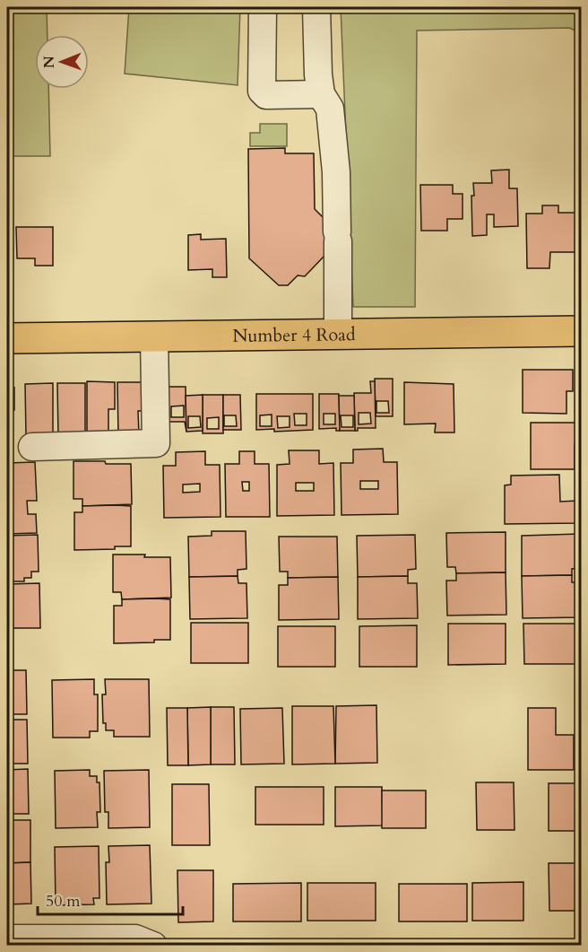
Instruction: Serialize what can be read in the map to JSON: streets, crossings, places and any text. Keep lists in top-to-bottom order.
{
  "streets": {
    "main road": ["Number 4 Road"]
  },
  "scale_bar": "50 m",
  "north": "left"
}
